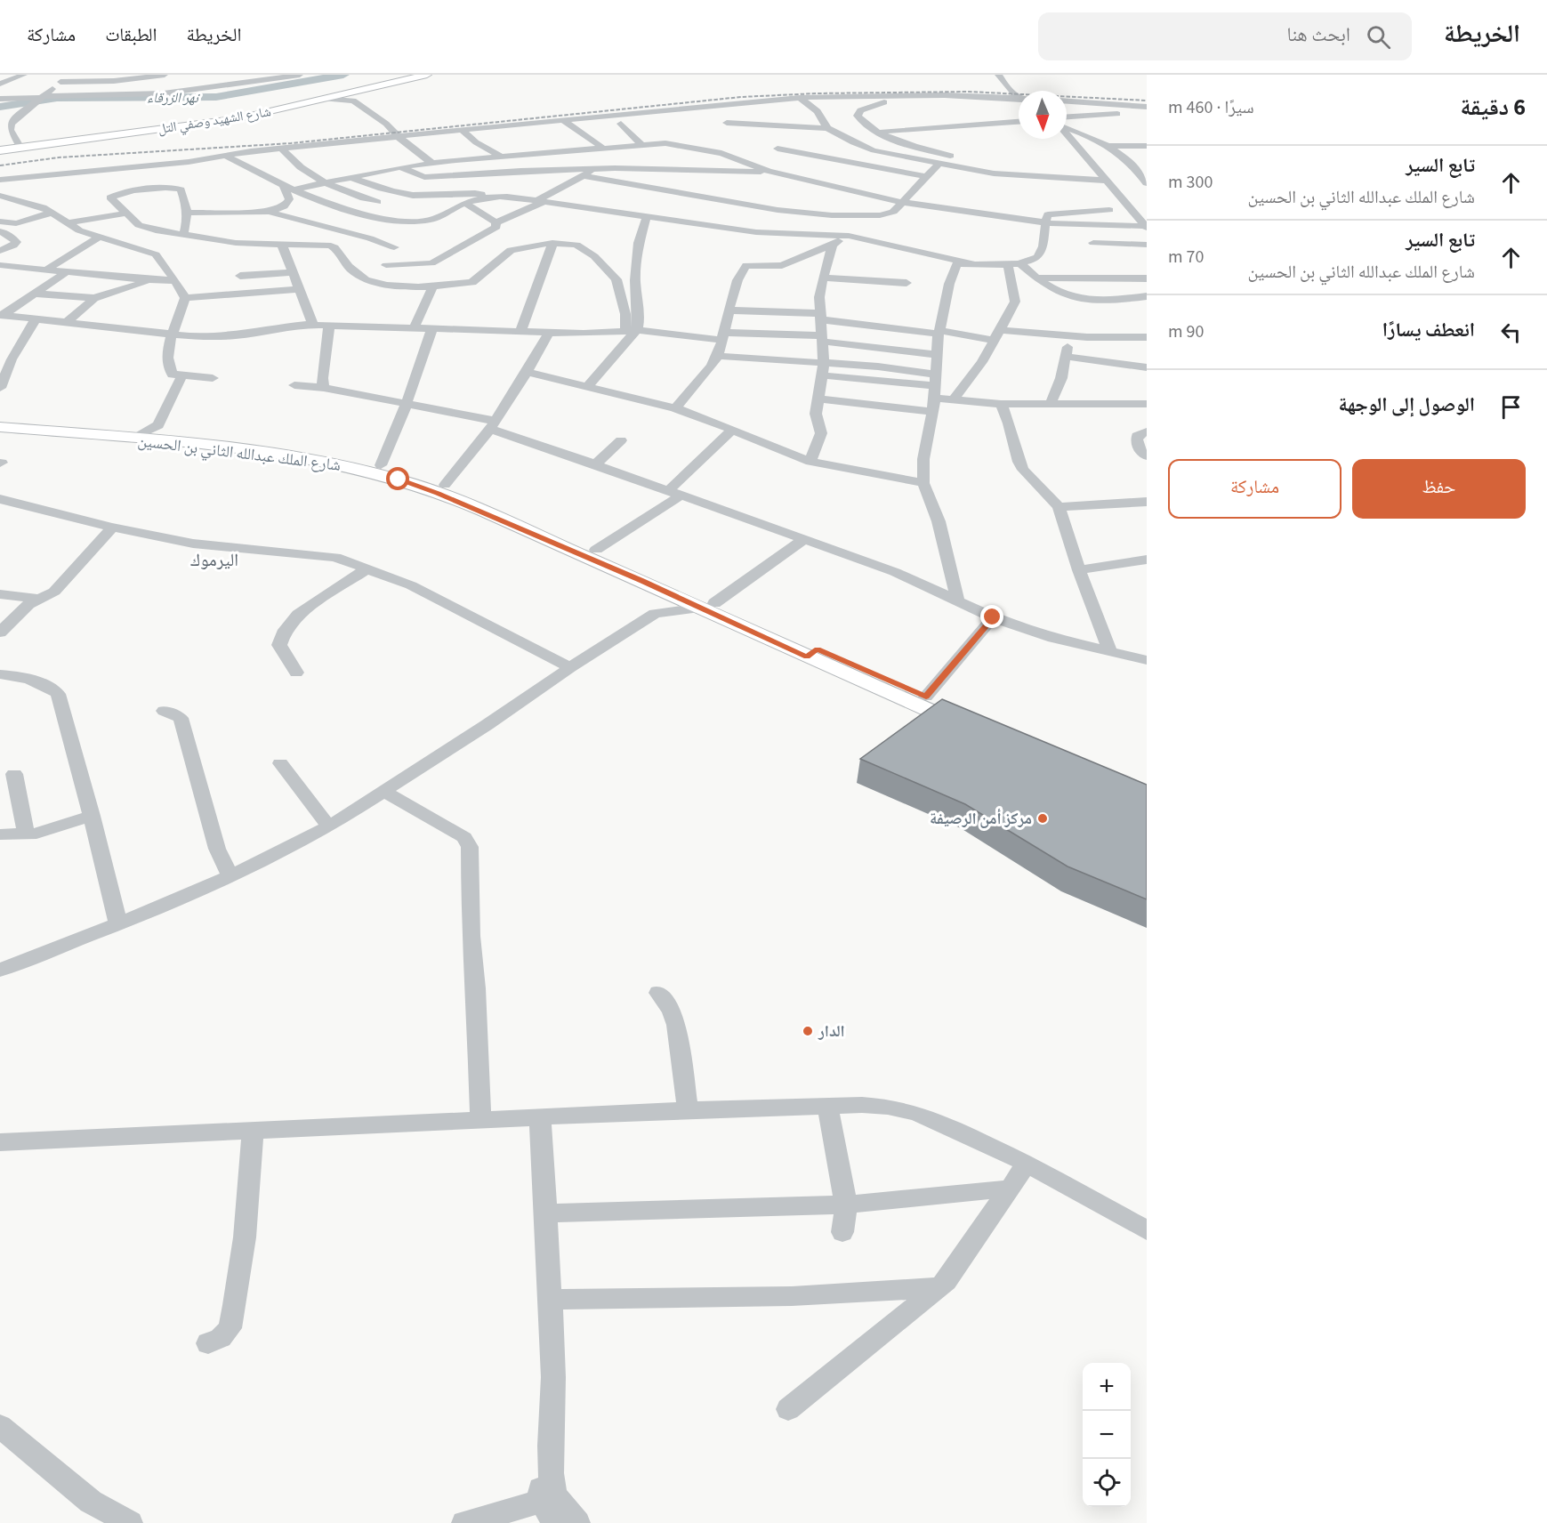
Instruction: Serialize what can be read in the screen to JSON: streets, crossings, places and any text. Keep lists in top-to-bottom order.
{
  "streets": {
    "main road": ["شارع الشهيد وصفي التل", "شارع الملك عبدالله الثاني بن الحسين"]
  },
  "districts": ["اليرموك"],
  "water": ["نهر الزرقاء"],
  "places": ["مركز أمن الرصيفة", "الدار"],
  "north": "bottom",
  "page": {
    "header": "الخريطة",
    "search": "ابحث هنا",
    "nav": ["الخريطة", "الطبقات", "مشاركة"],
    "heading": ["6 دقيقة", "سيرًا · 460 m"],
    "list": [
      ["تابع السير", "شارع الملك عبدالله الثاني بن الحسين", "300 m"],
      ["تابع السير", "شارع الملك عبدالله الثاني بن الحسين", "70 m"],
      ["انعطف يسارًا", "90 m"],
      "الوصول إلى الوجهة"
    ],
    "buttons": ["حفظ", "مشاركة"],
    "map_buttons": ["+", "−"]
  }
}
